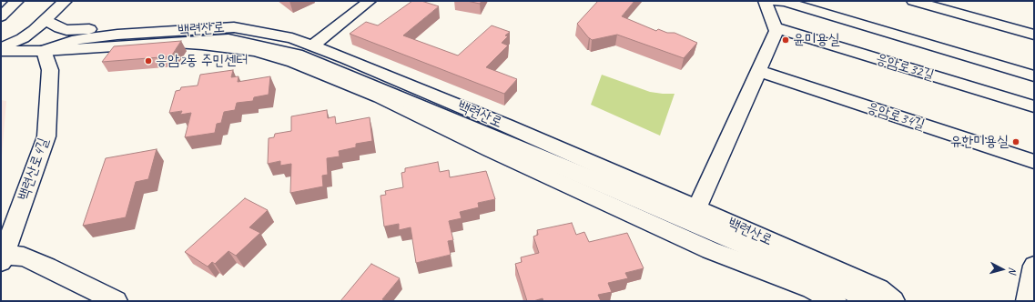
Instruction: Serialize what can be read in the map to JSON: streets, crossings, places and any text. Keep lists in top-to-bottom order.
{
  "streets": {
    "main road": ["백련산로"],
    "street": ["응암로32길", "응암로34길", "백련산로4길"]
  },
  "crossings": [
    ["백련산로", "백련산로4길"]
  ],
  "places": ["윤미용실", "응암2동 주민센터", "유한미용실"],
  "north": "right"
}
